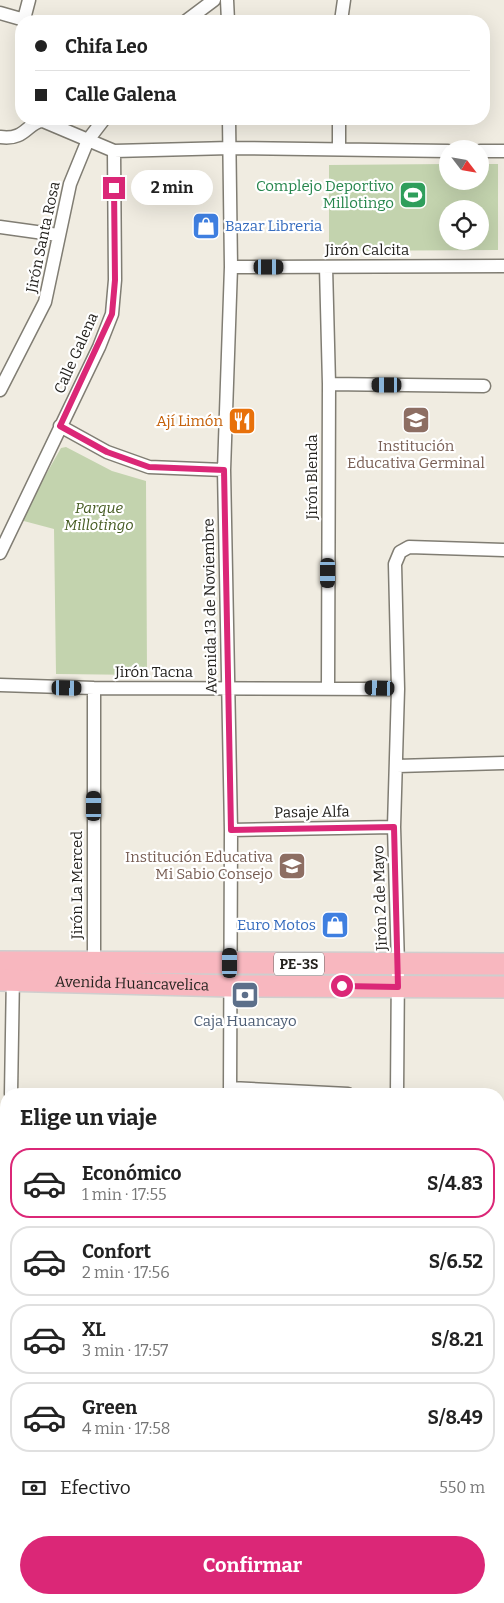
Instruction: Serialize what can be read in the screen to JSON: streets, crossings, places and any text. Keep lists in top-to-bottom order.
{
  "streets": {
    "highway": ["PE-3S", "Avenida Huancavelica"],
    "street": [
      "Jirón Santa Rosa",
      "Jirón Calcita",
      "Calle Galena",
      "Jirón Blenda",
      "Avenida 13 de Noviembre",
      "Jirón Tacna",
      "Pasaje Alfa",
      "Jirón La Merced",
      "Jirón 2 de Mayo"
    ]
  },
  "crossings": [
    ["Jirón Calcita", "Jirón Blenda"],
    ["Jirón Calcita", "Avenida 13 de Noviembre"],
    ["Jirón Blenda", "Jirón Tacna"],
    ["Avenida 13 de Noviembre", "Jirón Tacna"],
    ["Avenida 13 de Noviembre", "Pasaje Alfa"],
    ["Avenida 13 de Noviembre", "Avenida Huancavelica"],
    ["Jirón Tacna", "Jirón La Merced"],
    ["Jirón Tacna", "Jirón 2 de Mayo"],
    ["Pasaje Alfa", "Jirón 2 de Mayo"],
    ["Jirón La Merced", "Avenida Huancavelica"],
    ["Jirón 2 de Mayo", "Avenida Huancavelica"]
  ],
  "parks": ["Parque Millotingo"],
  "places": {
    "sports": ["Complejo Deportivo Millotingo"],
    "shop": ["Bazar Libreria", "Euro Motos"],
    "school or university": ["Institución Educativa Germinal", "Institución Educativa Mi Sabio Consejo"],
    "restaurant": ["Ají Limón"],
    "bank": ["Caja Huancayo"]
  },
  "north": "bottom right",
  "page": {
    "banner": ["Chifa Leo", "Calle Galena"],
    "bubble": "2 min",
    "heading": "Elige un viaje",
    "list": [
      {
        "name": "Económico",
        "note": "1 min · 17:55",
        "value": "S/4.83"
      },
      {
        "name": "Confort",
        "note": "2 min · 17:56",
        "value": "S/6.52"
      },
      {
        "name": "XL",
        "note": "3 min · 17:57",
        "value": "S/8.21"
      },
      {
        "name": "Green",
        "note": "4 min · 17:58",
        "value": "S/8.49"
      }
    ],
    "pay": ["Efectivo", "550 m"],
    "buttons": "Confirmar"
  }
}
